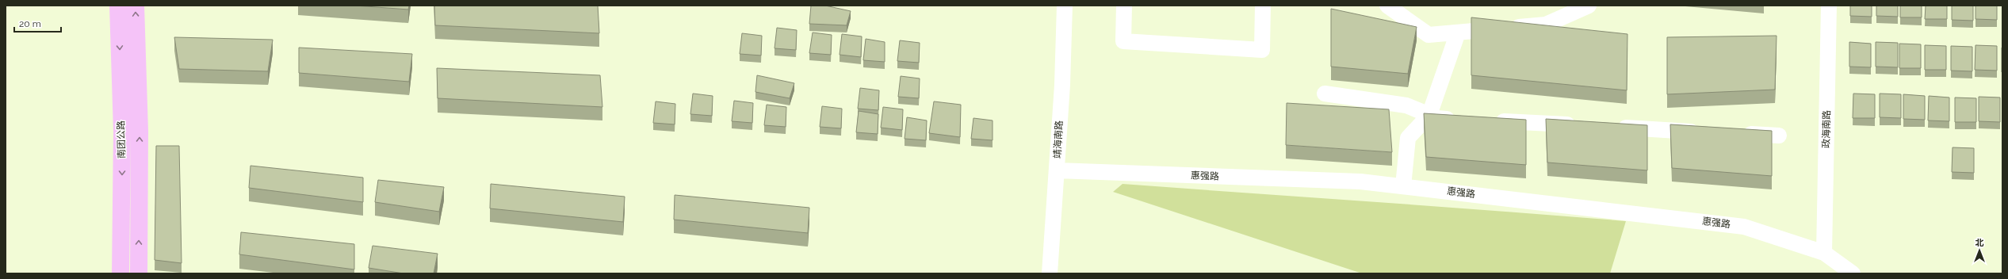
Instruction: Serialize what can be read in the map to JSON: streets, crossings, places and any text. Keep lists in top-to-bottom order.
{
  "streets": {
    "main road": ["南团公路"],
    "street": ["政海南路", "靖海南路", "惠强路"]
  },
  "crossings": [
    ["政海南路", "惠强路"],
    ["靖海南路", "惠强路"]
  ],
  "scale_bar": "20 m",
  "north": "top"
}
